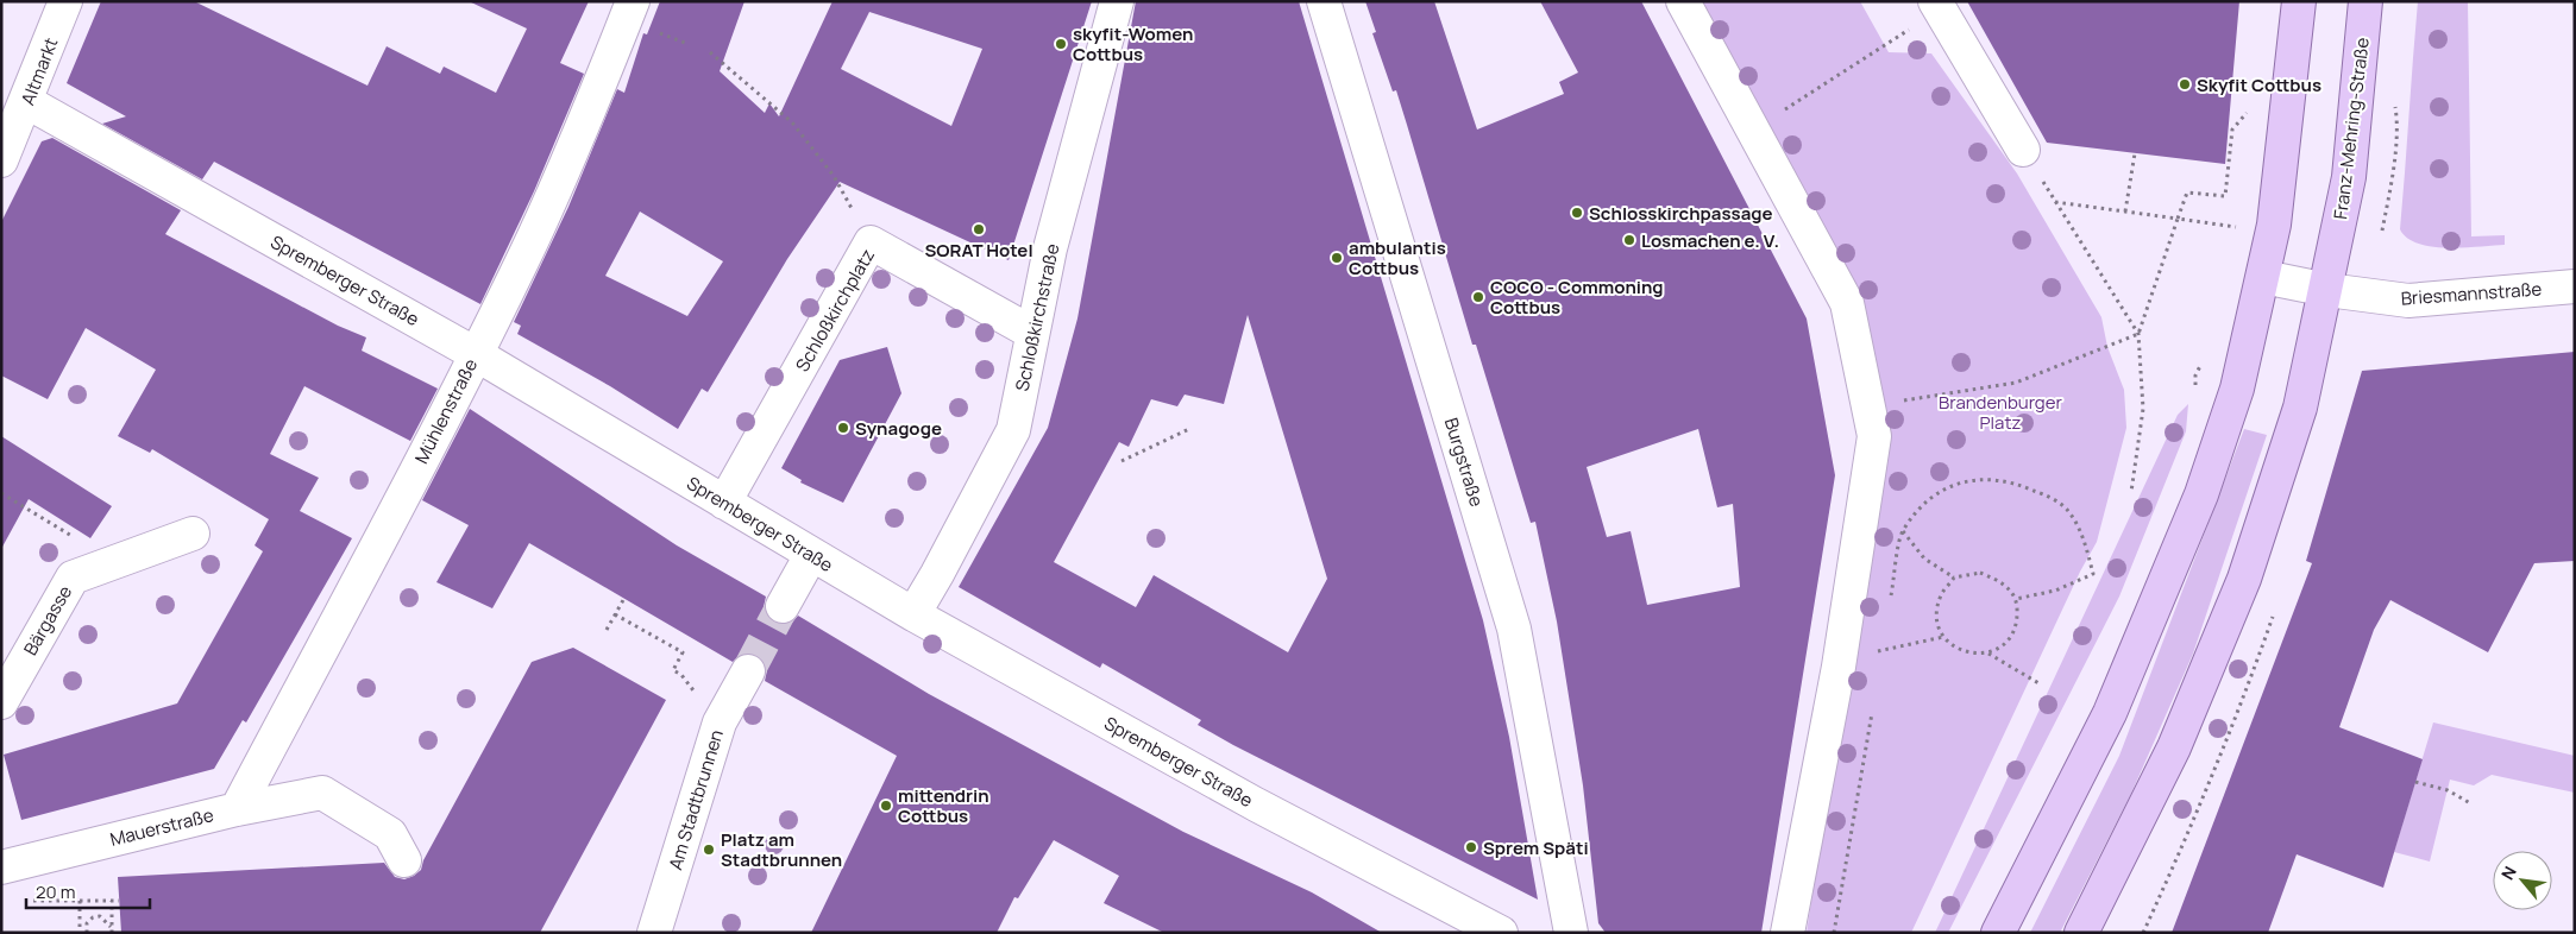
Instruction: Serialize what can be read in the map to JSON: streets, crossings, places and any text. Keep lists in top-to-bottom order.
{
  "streets": {
    "main road": ["Franz-Mehring-Straße"],
    "street": [
      "Altmarkt",
      "Spremberger Straße",
      "Briesmannstraße",
      "Schloßkirchplatz",
      "Schloßkirchstraße",
      "Mühlenstraße",
      "Burgstraße",
      "Bärgasse",
      "Am Stadtbrunnen",
      "Mauerstraße"
    ]
  },
  "crossings": [
    ["Altmarkt", "Spremberger Straße"],
    ["Franz-Mehring-Straße", "Briesmannstraße"],
    ["Spremberger Straße", "Schloßkirchplatz"],
    ["Spremberger Straße", "Schloßkirchstraße"],
    ["Spremberger Straße", "Mühlenstraße"],
    ["Schloßkirchplatz", "Schloßkirchstraße"],
    ["Mühlenstraße", "Mauerstraße"]
  ],
  "parks": ["Brandenburger Platz"],
  "places": [
    "skyfit-Women Cottbus",
    "Skyfit Cottbus",
    "Schlosskirchpassage",
    "SORAT Hotel",
    "Losmachen e. V.",
    "ambulantis Cottbus",
    "COCO - Commoning Cottbus",
    "Synagoge",
    "mittendrin Cottbus",
    "Sprem Späti",
    "Platz am Stadtbrunnen"
  ],
  "scale_bar": "20 m",
  "north": "top left"
}
